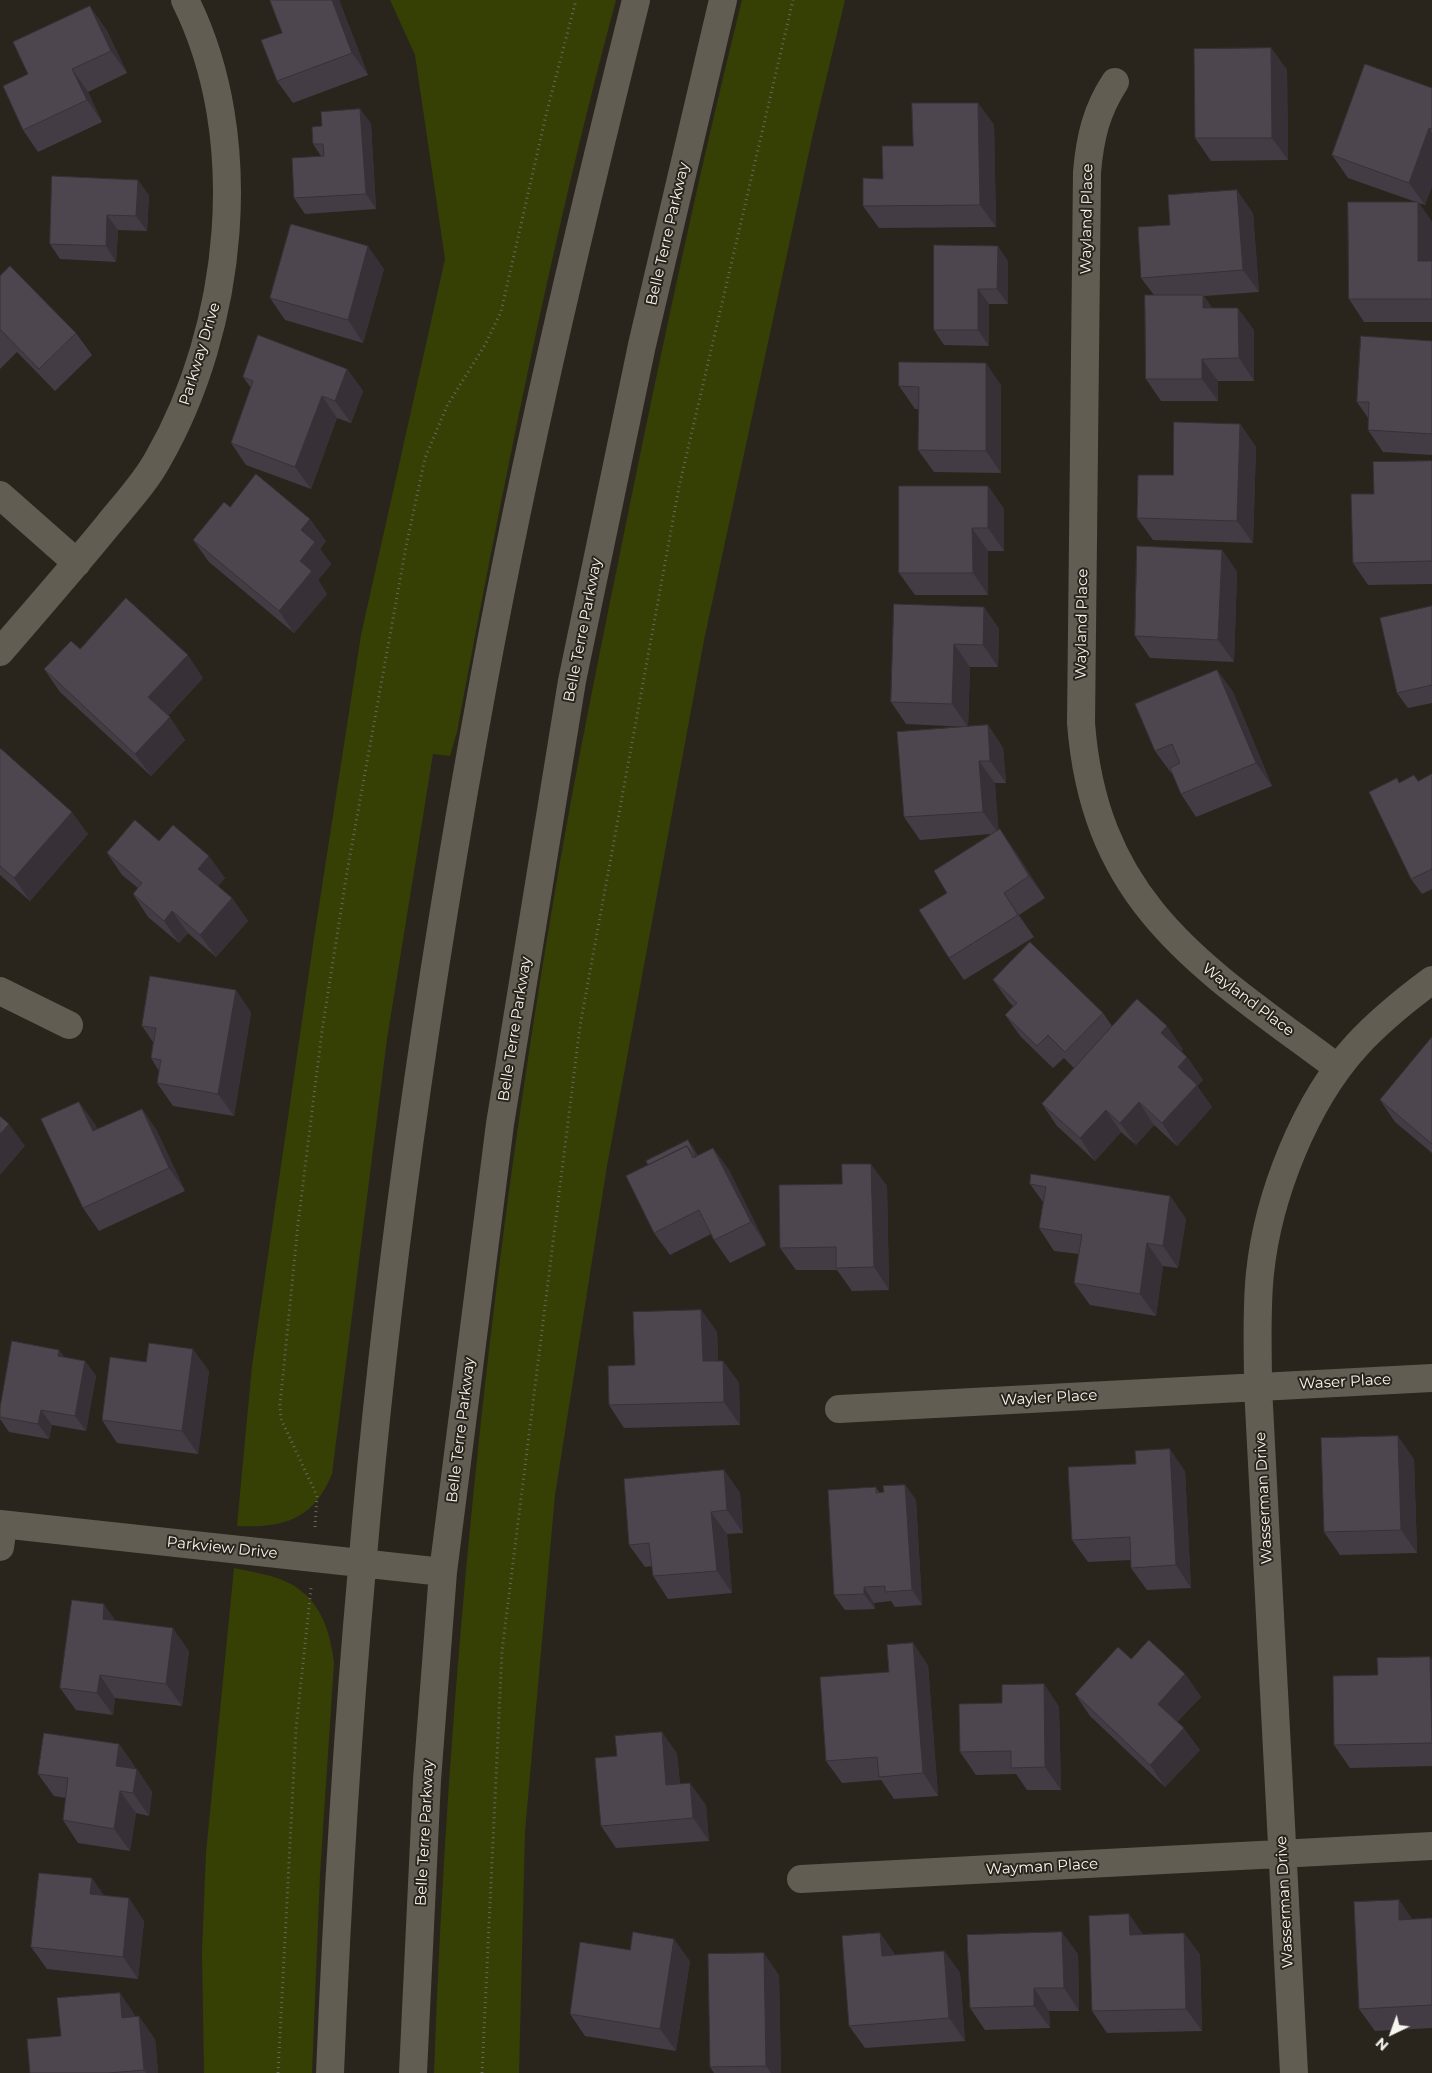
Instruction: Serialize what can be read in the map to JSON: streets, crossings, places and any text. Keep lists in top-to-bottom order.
{
  "streets": {
    "street": [
      "Wayland Place",
      "Belle Terre Parkway",
      "Parkway Drive",
      "Waser Place",
      "Wayler Place",
      "Wasserman Drive",
      "Parkview Drive",
      "Wayman Place"
    ]
  },
  "crossings": [
    ["Wayland Place", "Wasserman Drive"],
    ["Belle Terre Parkway", "Parkview Drive"],
    ["Waser Place", "Wayler Place"],
    ["Waser Place", "Wasserman Drive"],
    ["Wayler Place", "Wasserman Drive"],
    ["Wasserman Drive", "Wayman Place"]
  ],
  "north": "bottom left"
}
